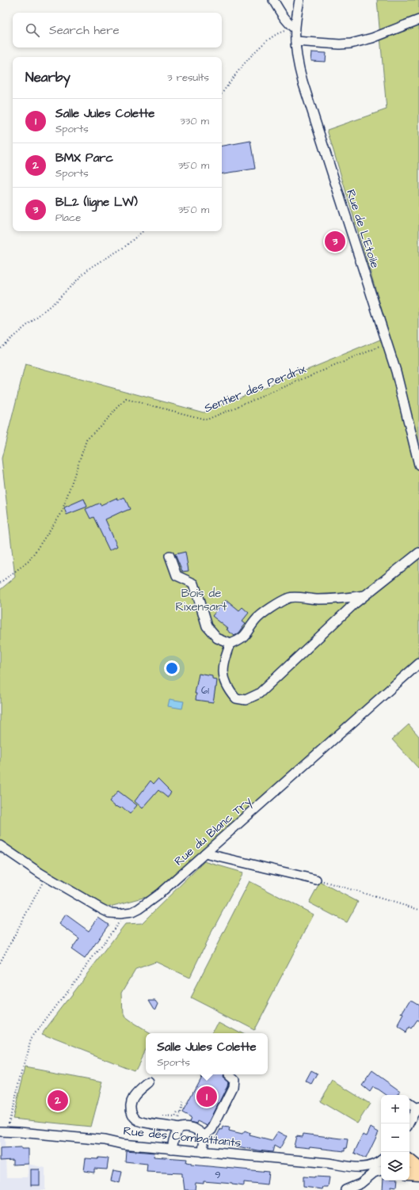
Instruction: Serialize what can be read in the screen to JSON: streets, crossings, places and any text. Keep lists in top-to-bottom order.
{
  "streets": {
    "street": ["Rue de L'Etoile", "Rue du Blanc Try", "Rue des Combattants"],
    "path": ["Sentier des Perdrix"]
  },
  "crossings": [
    ["Rue de L'Etoile", "Sentier des Perdrix"]
  ],
  "parks": ["Bois de Rixensart"],
  "house_numbers": ["61", "9"],
  "page": {
    "search": "Search here",
    "heading": ["Nearby", "3 results"],
    "list": [
      {
        "mark": "1",
        "name": "Salle Jules Colette",
        "note": "Sports",
        "value": "330 m"
      },
      {
        "mark": "2",
        "name": "BMX Parc",
        "note": "Sports",
        "value": "350 m"
      },
      {
        "mark": "3",
        "name": "BL2 (ligne LW)",
        "note": "Place",
        "value": "350 m"
      }
    ],
    "pins": ["3", "1", "2"],
    "popup": ["Salle Jules Colette", "Sports"],
    "map_buttons": ["+", "−"]
  }
}
